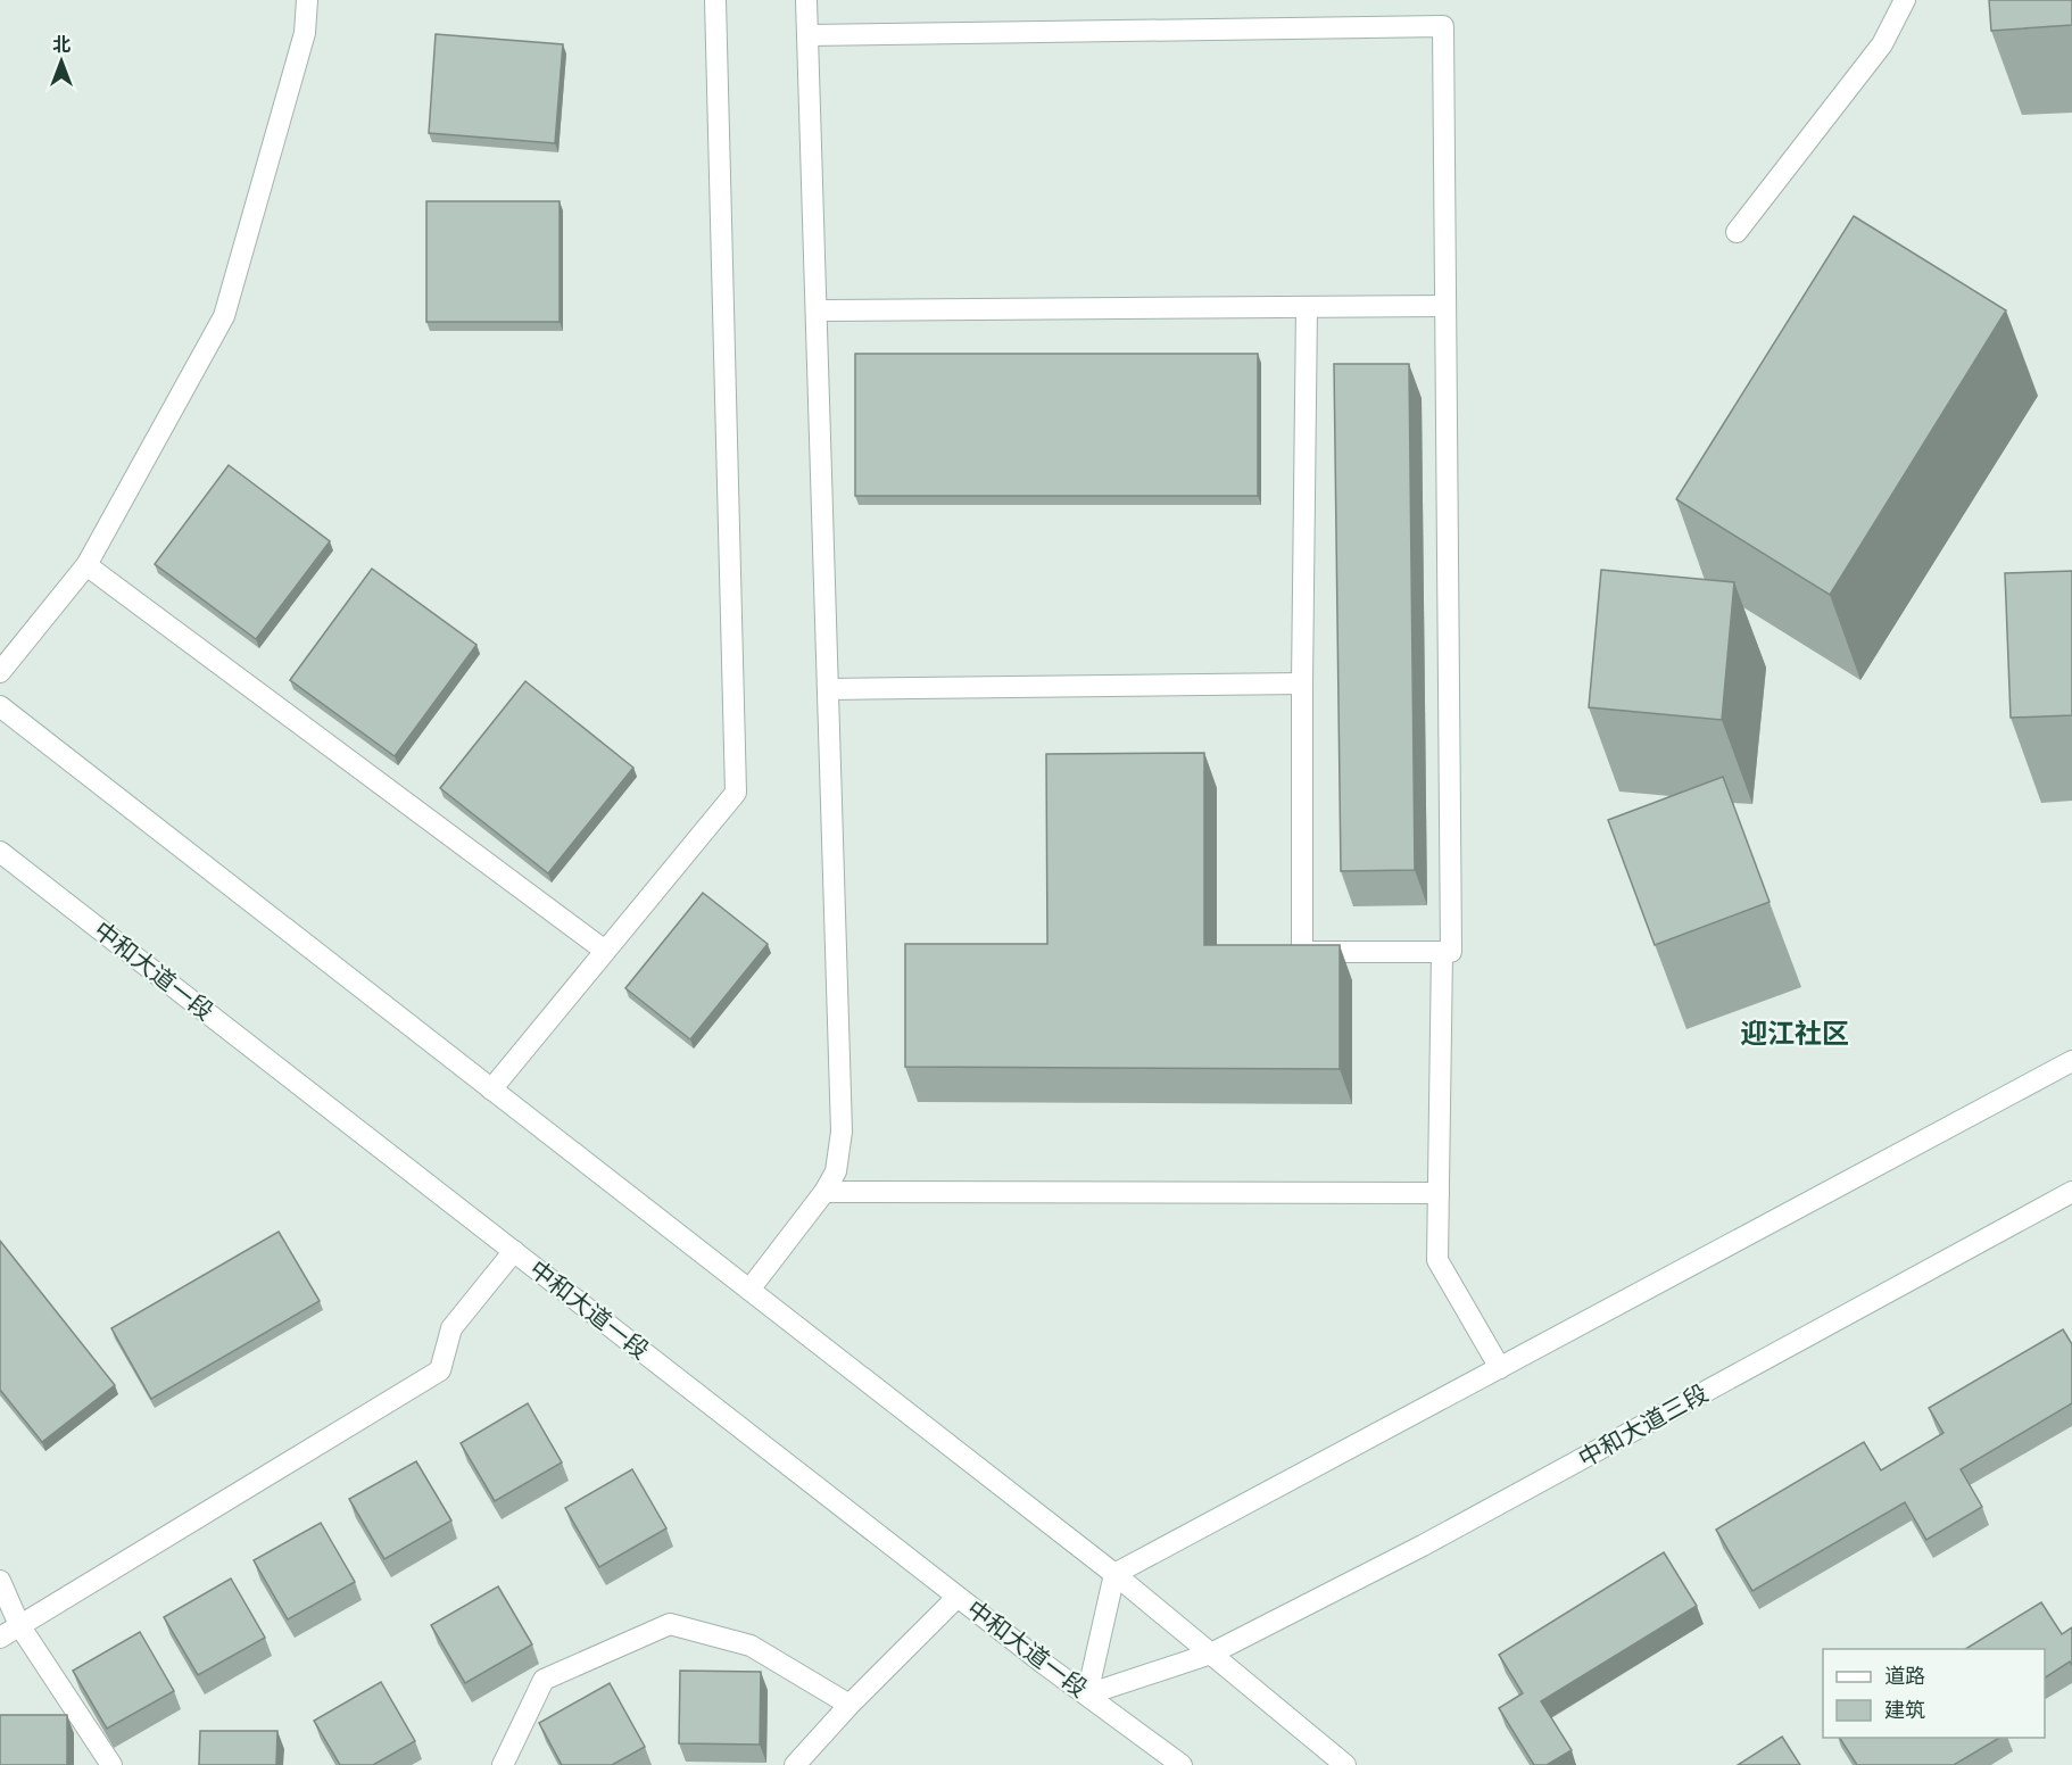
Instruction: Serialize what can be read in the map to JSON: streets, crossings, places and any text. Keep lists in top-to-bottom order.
{
  "streets": {
    "main road": ["中和大道一段", "中和大道三段"]
  },
  "crossings": [
    ["中和大道一段", "中和大道三段"]
  ],
  "districts": ["迎江社区"],
  "legend": ["道路", "建筑"],
  "north": "top"
}
